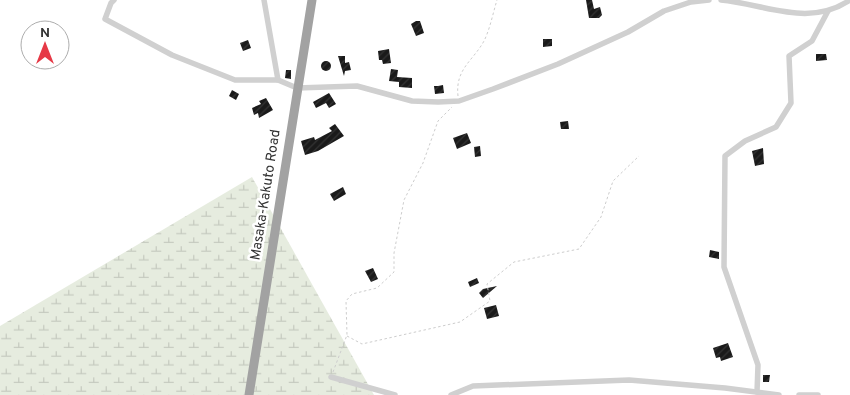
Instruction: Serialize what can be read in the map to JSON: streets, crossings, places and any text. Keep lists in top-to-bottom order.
{
  "streets": {
    "highway": ["Masaka-Kakuto Road"]
  },
  "north": "top"
}
